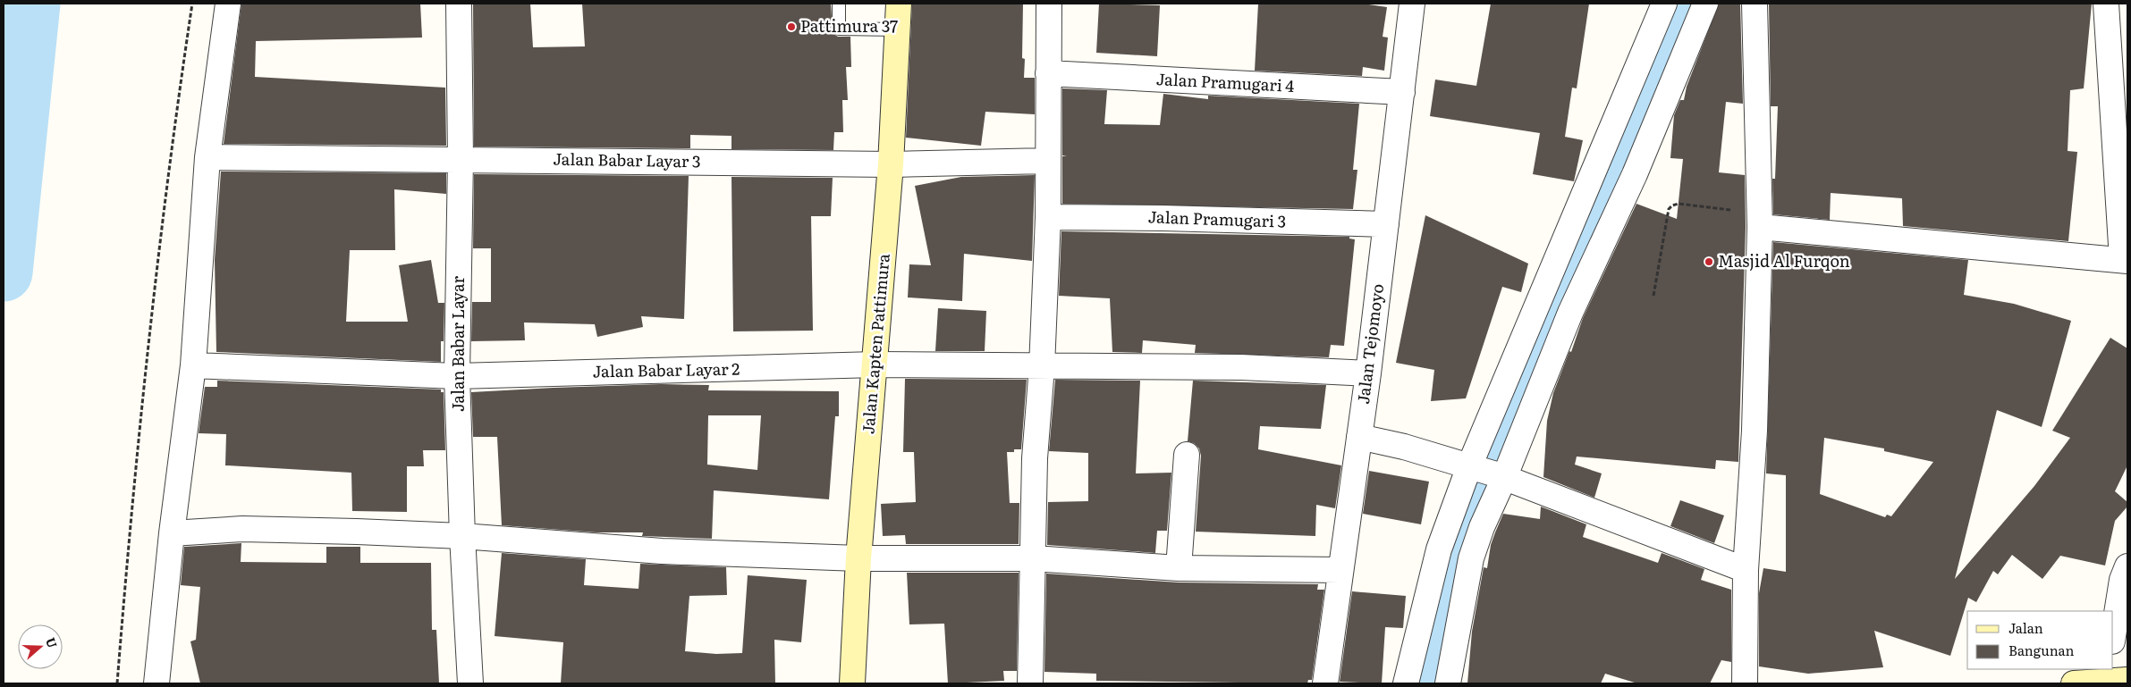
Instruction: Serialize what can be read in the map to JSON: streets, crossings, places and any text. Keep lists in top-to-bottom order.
{
  "streets": {
    "main road": ["Jalan Kapten Pattimura"],
    "street": [
      "Jalan Pramugari 4",
      "Jalan Babar Layar 3",
      "Jalan Pramugari 3",
      "Jalan Babar Layar",
      "Jalan Tejomoyo",
      "Jalan Babar Layar 2"
    ]
  },
  "crossings": [
    ["Jalan Pramugari 4", "Jalan Tejomoyo"],
    ["Jalan Babar Layar 3", "Jalan Babar Layar"],
    ["Jalan Babar Layar 3", "Jalan Kapten Pattimura"],
    ["Jalan Pramugari 3", "Jalan Tejomoyo"],
    ["Jalan Babar Layar", "Jalan Babar Layar 2"],
    ["Jalan Kapten Pattimura", "Jalan Babar Layar 2"],
    ["Jalan Tejomoyo", "Jalan Babar Layar 2"]
  ],
  "places": ["Pattimura 37", "Masjid Al Furqon"],
  "legend": ["Jalan", "Bangunan"],
  "north": "right"
}
